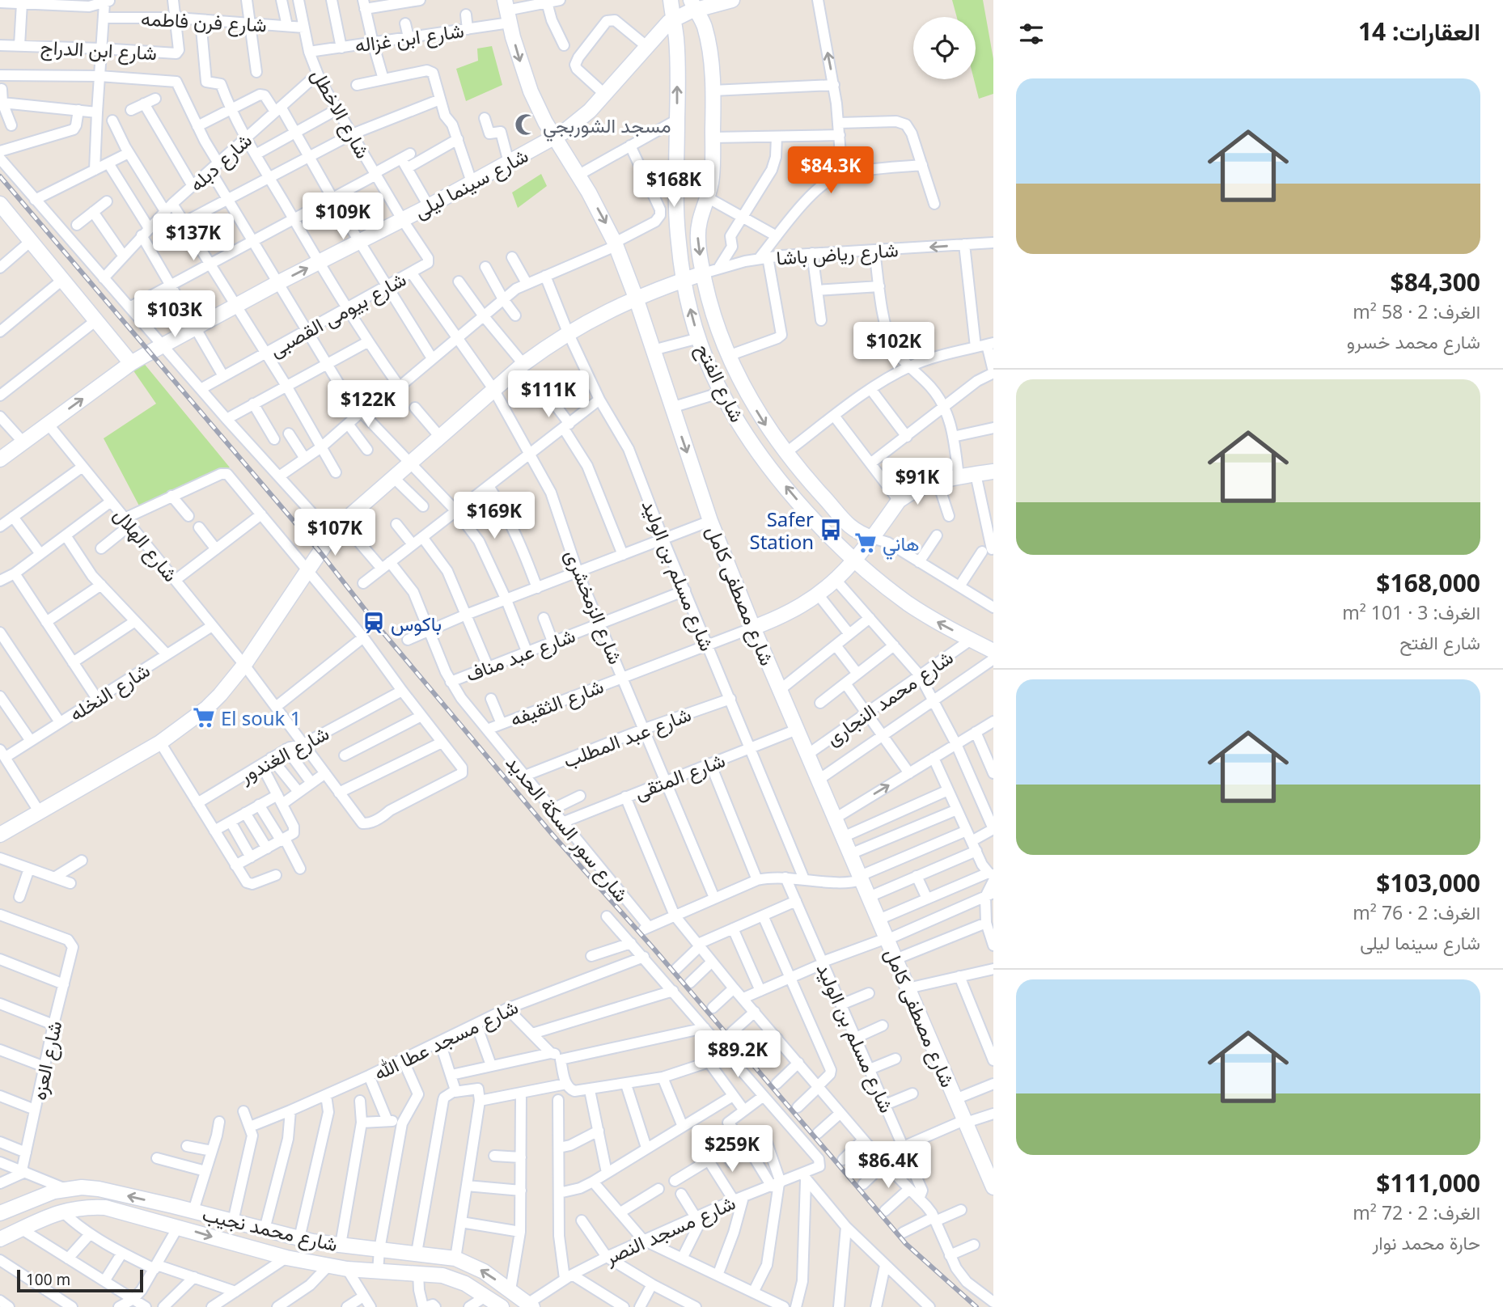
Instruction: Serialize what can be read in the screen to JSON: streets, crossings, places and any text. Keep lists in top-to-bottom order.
{
  "streets": {
    "street": [
      "شارع فرن فاطمه",
      "شارع ابن غزاله",
      "شارع ابن الدراج",
      "شارع الاخطل",
      "شارع دبله",
      "شارع سينما ليلى",
      "شارع رياض باشا",
      "شارع بيومى القصبى",
      "شارع الفتح",
      "شارع الهلال",
      "شارع مسلم بن الوليد",
      "شارع مصطفى كامل",
      "شارع الزمخشرى",
      "شارع عبد مناف",
      "شارع النخله",
      "شارع محمد النجارى",
      "شارع الثقيفه",
      "شارع عبد المطلب",
      "شارع الغندور",
      "شارع المتقى",
      "شارع سور السكة الحديد",
      "شارع مسجد عطا الله",
      "شارع العزه",
      "شارع محمد نجيب",
      "شارع مسجد النصر"
    ]
  },
  "crossings": [
    ["شارع فرن فاطمه", "شارع ابن الدراج"],
    ["شارع فرن فاطمه", "شارع الاخطل"],
    ["شارع ابن غزاله", "شارع الاخطل"],
    ["شارع ابن غزاله", "شارع مصطفى كامل"],
    ["شارع الاخطل", "شارع دبله"],
    ["شارع الاخطل", "شارع سينما ليلى"],
    ["شارع الاخطل", "شارع بيومى القصبى"],
    ["شارع سينما ليلى", "شارع بيومى القصبى"],
    ["شارع سينما ليلى", "شارع الفتح"],
    ["شارع سينما ليلى", "شارع الهلال"],
    ["شارع سينما ليلى", "شارع مصطفى كامل"],
    ["شارع رياض باشا", "شارع الفتح"],
    ["شارع رياض باشا", "شارع الهلال"],
    ["شارع رياض باشا", "شارع مسلم بن الوليد"],
    ["شارع رياض باشا", "شارع مصطفى كامل"],
    ["شارع رياض باشا", "شارع الزمخشرى"],
    ["شارع رياض باشا", "شارع سور السكة الحديد"],
    ["شارع بيومى القصبى", "شارع الزمخشرى"],
    ["شارع الفتح", "شارع محمد النجارى"],
    ["شارع الهلال", "شارع النخله"],
    ["شارع الهلال", "شارع الغندور"],
    ["شارع مسلم بن الوليد", "شارع عبد مناف"],
    ["شارع مسلم بن الوليد", "شارع الثقيفه"],
    ["شارع مسلم بن الوليد", "شارع عبد المطلب"],
    ["شارع مسلم بن الوليد", "شارع المتقى"],
    ["شارع مصطفى كامل", "شارع محمد النجارى"],
    ["شارع مصطفى كامل", "شارع الثقيفه"],
    ["شارع مصطفى كامل", "شارع المتقى"],
    ["شارع الزمخشرى", "شارع عبد مناف"],
    ["شارع الزمخشرى", "شارع الثقيفه"],
    ["شارع الزمخشرى", "شارع عبد المطلب"],
    ["شارع الزمخشرى", "شارع المتقى"],
    ["شارع عبد مناف", "شارع سور السكة الحديد"],
    ["شارع الثقيفه", "شارع سور السكة الحديد"],
    ["شارع عبد المطلب", "شارع سور السكة الحديد"],
    ["شارع المتقى", "شارع سور السكة الحديد"],
    ["شارع محمد نجيب", "شارع مسجد النصر"]
  ],
  "places": {
    "mosque": ["مسجد الشوربجي"],
    "bus stop": ["Safer Station"],
    "supermarket": ["هاني", "El souk 1"],
    "station": ["باكوس"]
  },
  "scale_bar": "100 m",
  "page": {
    "heading": "العقارات: 14",
    "list": [
      {
        "name": "$84,300",
        "note": "الغرف: 2 · 58 m² · شارع محمد خسرو"
      },
      {
        "name": "$168,000",
        "note": "الغرف: 3 · 101 m² · شارع الفتح"
      },
      {
        "name": "$103,000",
        "note": "الغرف: 2 · 76 m² · شارع سينما ليلى"
      },
      {
        "name": "$111,000",
        "note": "الغرف: 2 · 72 m² · حارة محمد نوار"
      }
    ],
    "price": [
      "$84.3K",
      "$168K",
      "$109K",
      "$137K",
      "$103K",
      "$102K",
      "$111K",
      "$122K",
      "$91K",
      "$169K",
      "$107K",
      "$89.2K",
      "$259K",
      "$86.4K"
    ],
    "scale": "100 m"
  }
}
